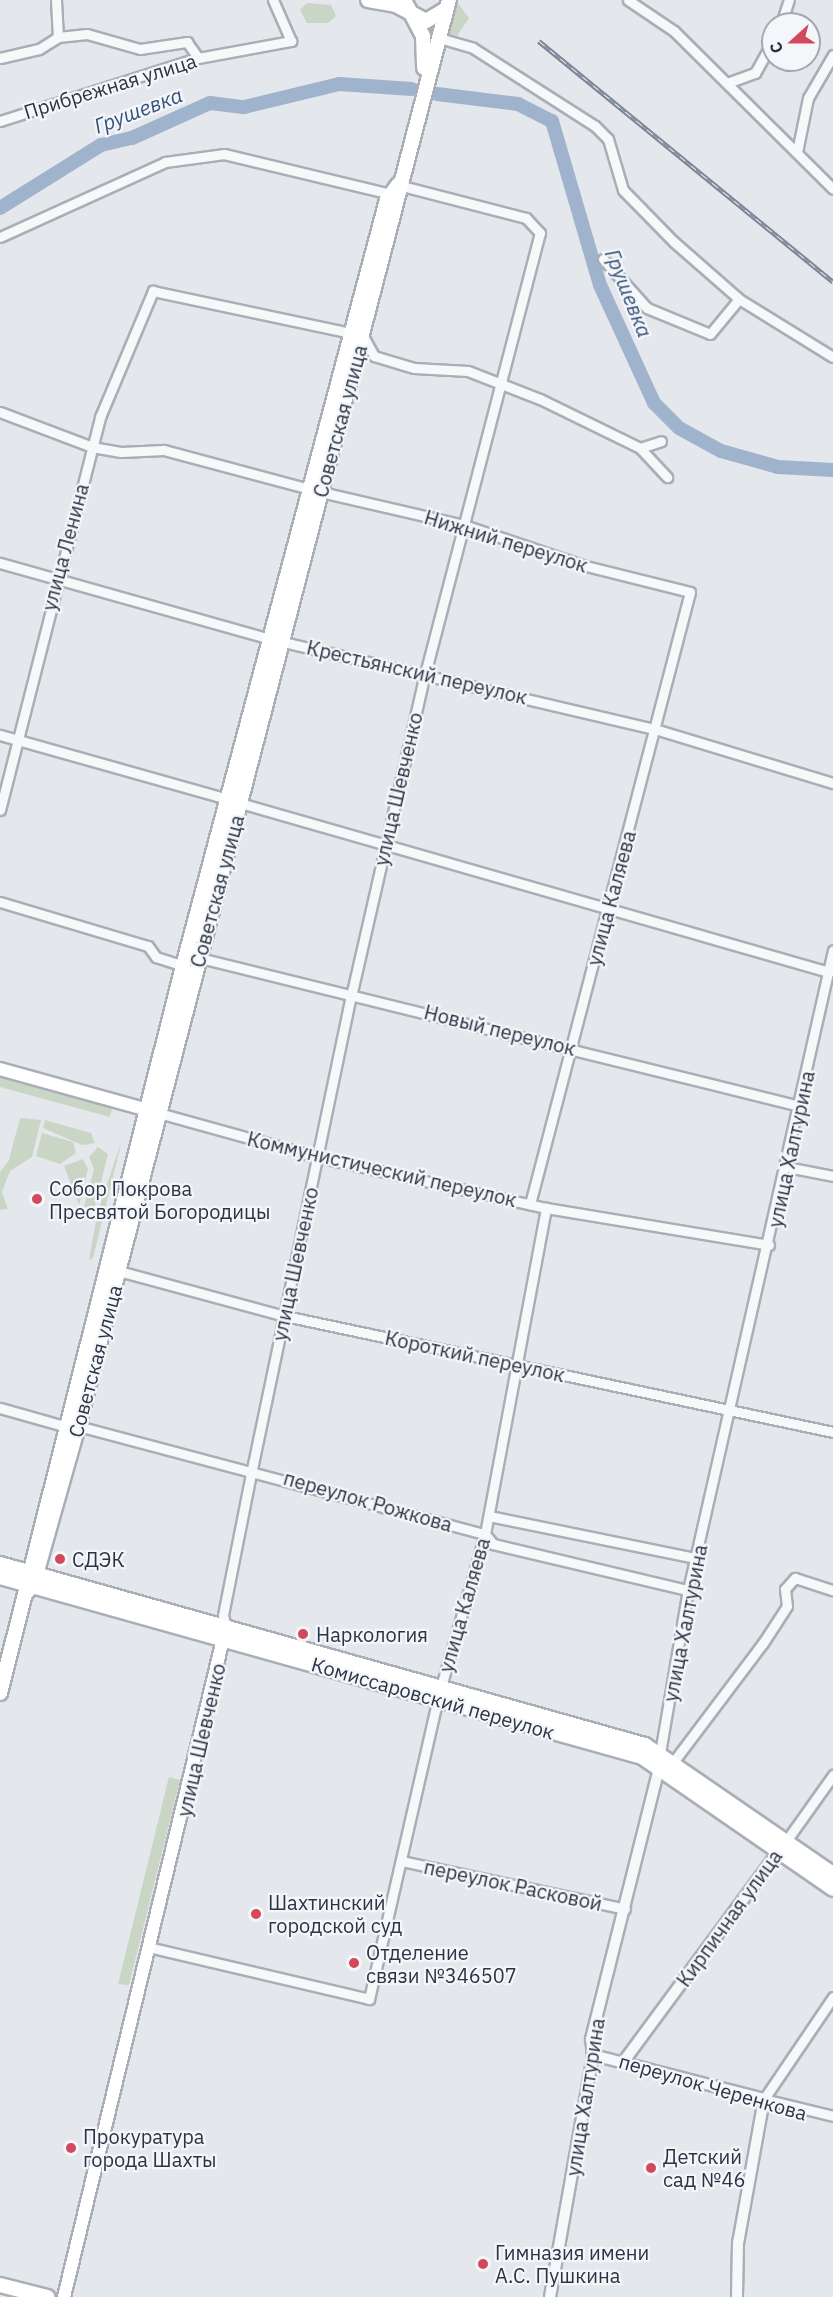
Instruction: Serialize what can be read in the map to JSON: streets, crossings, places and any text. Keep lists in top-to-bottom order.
{
  "streets": {
    "main road": [
      "Советская улица",
      "улица Шевченко",
      "Коммунистический переулок",
      "Комиссаровский переулок"
    ],
    "street": [
      "Прибрежная улица",
      "Нижний переулок",
      "улица Ленина",
      "Крестьянский переулок",
      "улица Каляева",
      "Новый переулок",
      "улица Халтурина",
      "Короткий переулок",
      "переулок Рожкова",
      "переулок Расковой",
      "Кирпичная улица",
      "переулок Черенкова"
    ]
  },
  "crossings": [
    ["Советская улица", "Нижний переулок"],
    ["Советская улица", "улица Ленина"],
    ["Советская улица", "Крестьянский переулок"],
    ["Советская улица", "улица Шевченко"],
    ["Советская улица", "Новый переулок"],
    ["Советская улица", "Коммунистический переулок"],
    ["Советская улица", "Короткий переулок"],
    ["Советская улица", "переулок Рожкова"],
    ["Советская улица", "Комиссаровский переулок"],
    ["Нижний переулок", "улица Ленина"],
    ["Нижний переулок", "улица Шевченко"],
    ["Нижний переулок", "улица Каляева"],
    ["улица Ленина", "Крестьянский переулок"],
    ["Крестьянский переулок", "улица Шевченко"],
    ["Крестьянский переулок", "улица Каляева"],
    ["улица Шевченко", "улица Каляева"],
    ["улица Шевченко", "Новый переулок"],
    ["улица Шевченко", "Коммунистический переулок"],
    ["улица Шевченко", "Короткий переулок"],
    ["улица Шевченко", "переулок Рожкова"],
    ["улица Шевченко", "Комиссаровский переулок"],
    ["улица Каляева", "Новый переулок"],
    ["улица Каляева", "Коммунистический переулок"],
    ["улица Каляева", "Короткий переулок"],
    ["улица Каляева", "переулок Рожкова"],
    ["улица Каляева", "Комиссаровский переулок"],
    ["улица Каляева", "переулок Расковой"],
    ["Новый переулок", "улица Халтурина"],
    ["улица Халтурина", "Коммунистический переулок"],
    ["улица Халтурина", "Короткий переулок"],
    ["улица Халтурина", "переулок Рожкова"],
    ["улица Халтурина", "Комиссаровский переулок"],
    ["улица Халтурина", "переулок Расковой"],
    ["улица Халтурина", "переулок Черенкова"],
    ["Комиссаровский переулок", "Кирпичная улица"],
    ["Кирпичная улица", "переулок Черенкова"]
  ],
  "water": ["Грушевка"],
  "places": [
    "Собор Покрова Пресвятой Богородицы",
    "СДЭК",
    "Наркология",
    "Шахтинский городской суд",
    "Отделение связи №346507",
    "Прокуратура города Шахты",
    "Детский сад №46",
    "Гимназия имени А.С. Пушкина"
  ],
  "north": "left"
}
